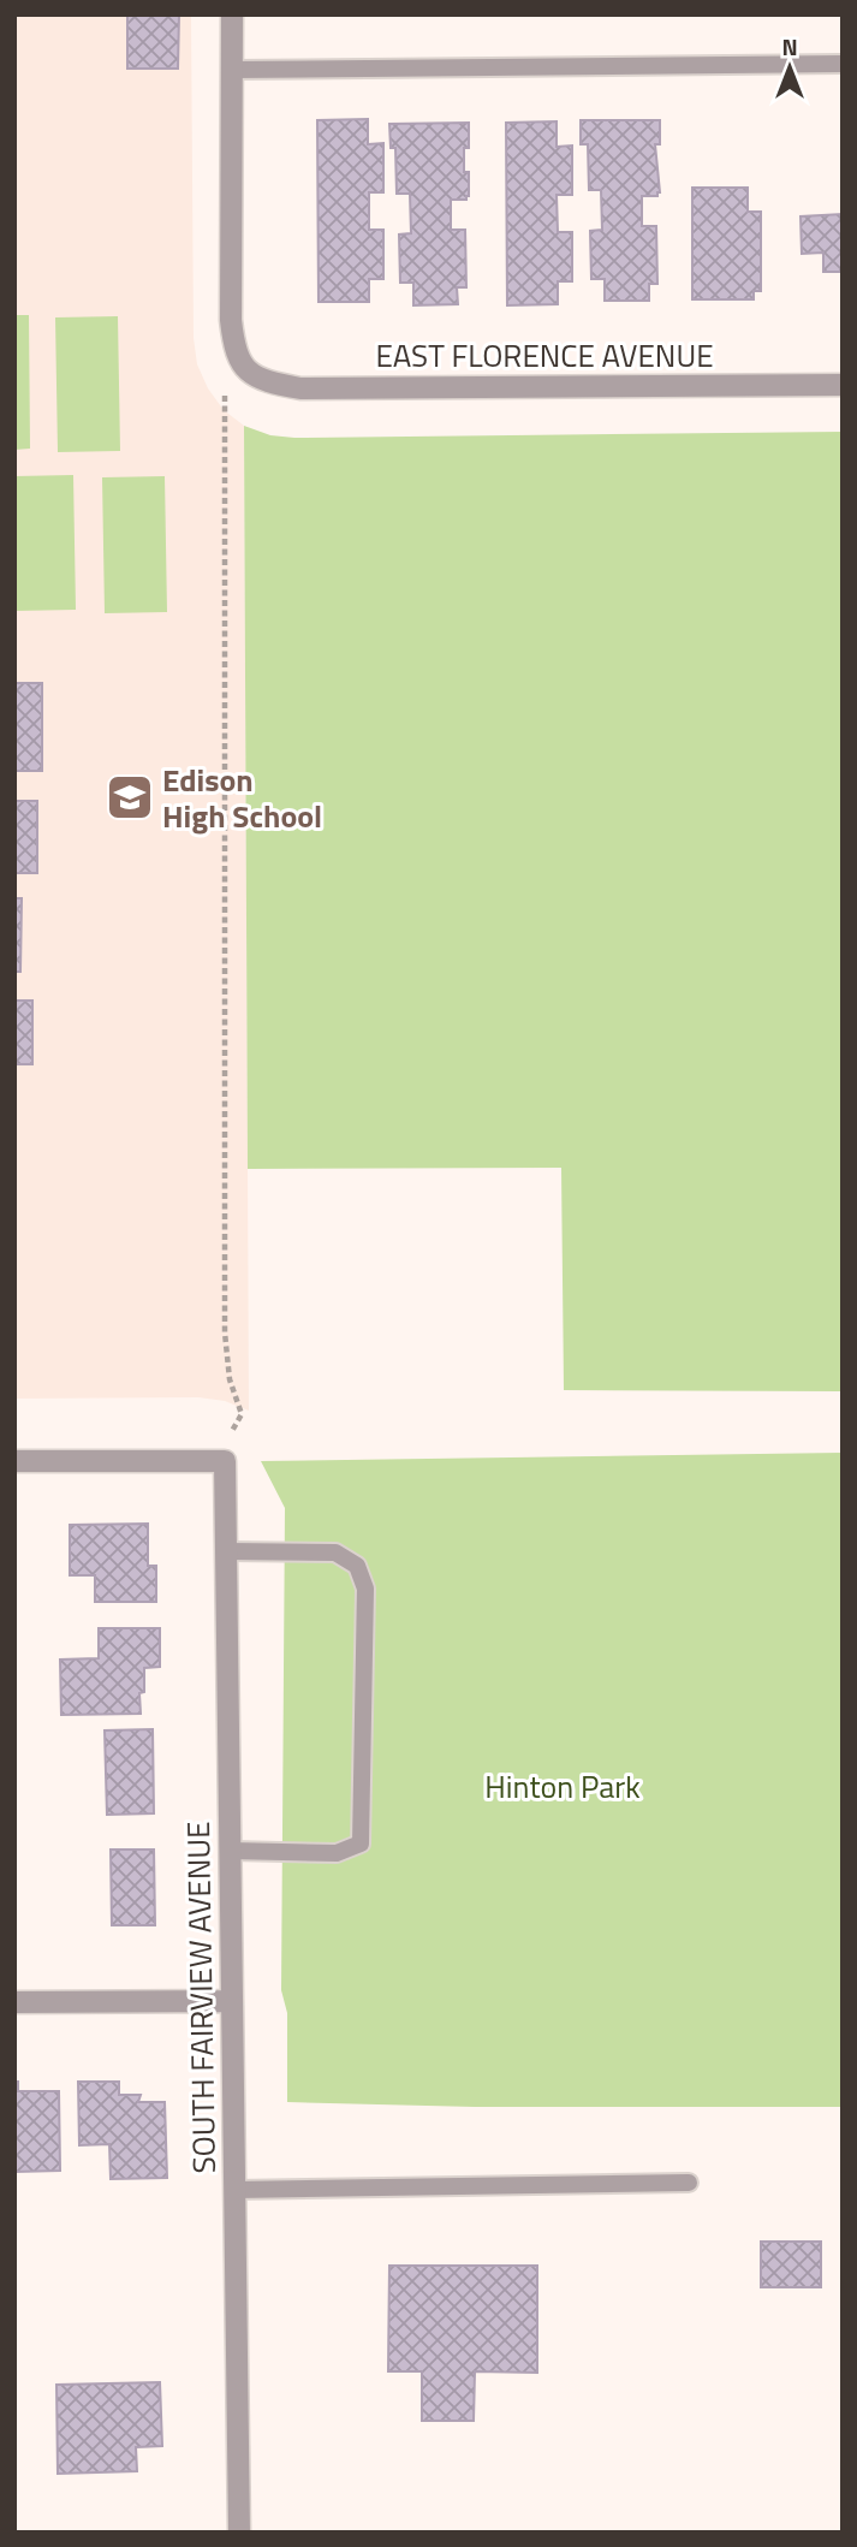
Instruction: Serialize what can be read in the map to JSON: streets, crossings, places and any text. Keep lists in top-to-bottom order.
{
  "streets": {
    "street": ["EAST FLORENCE AVENUE", "SOUTH FAIRVIEW AVENUE"]
  },
  "parks": ["Hinton Park"],
  "places": {
    "school or university": ["Edison High School"]
  },
  "north": "top"
}
